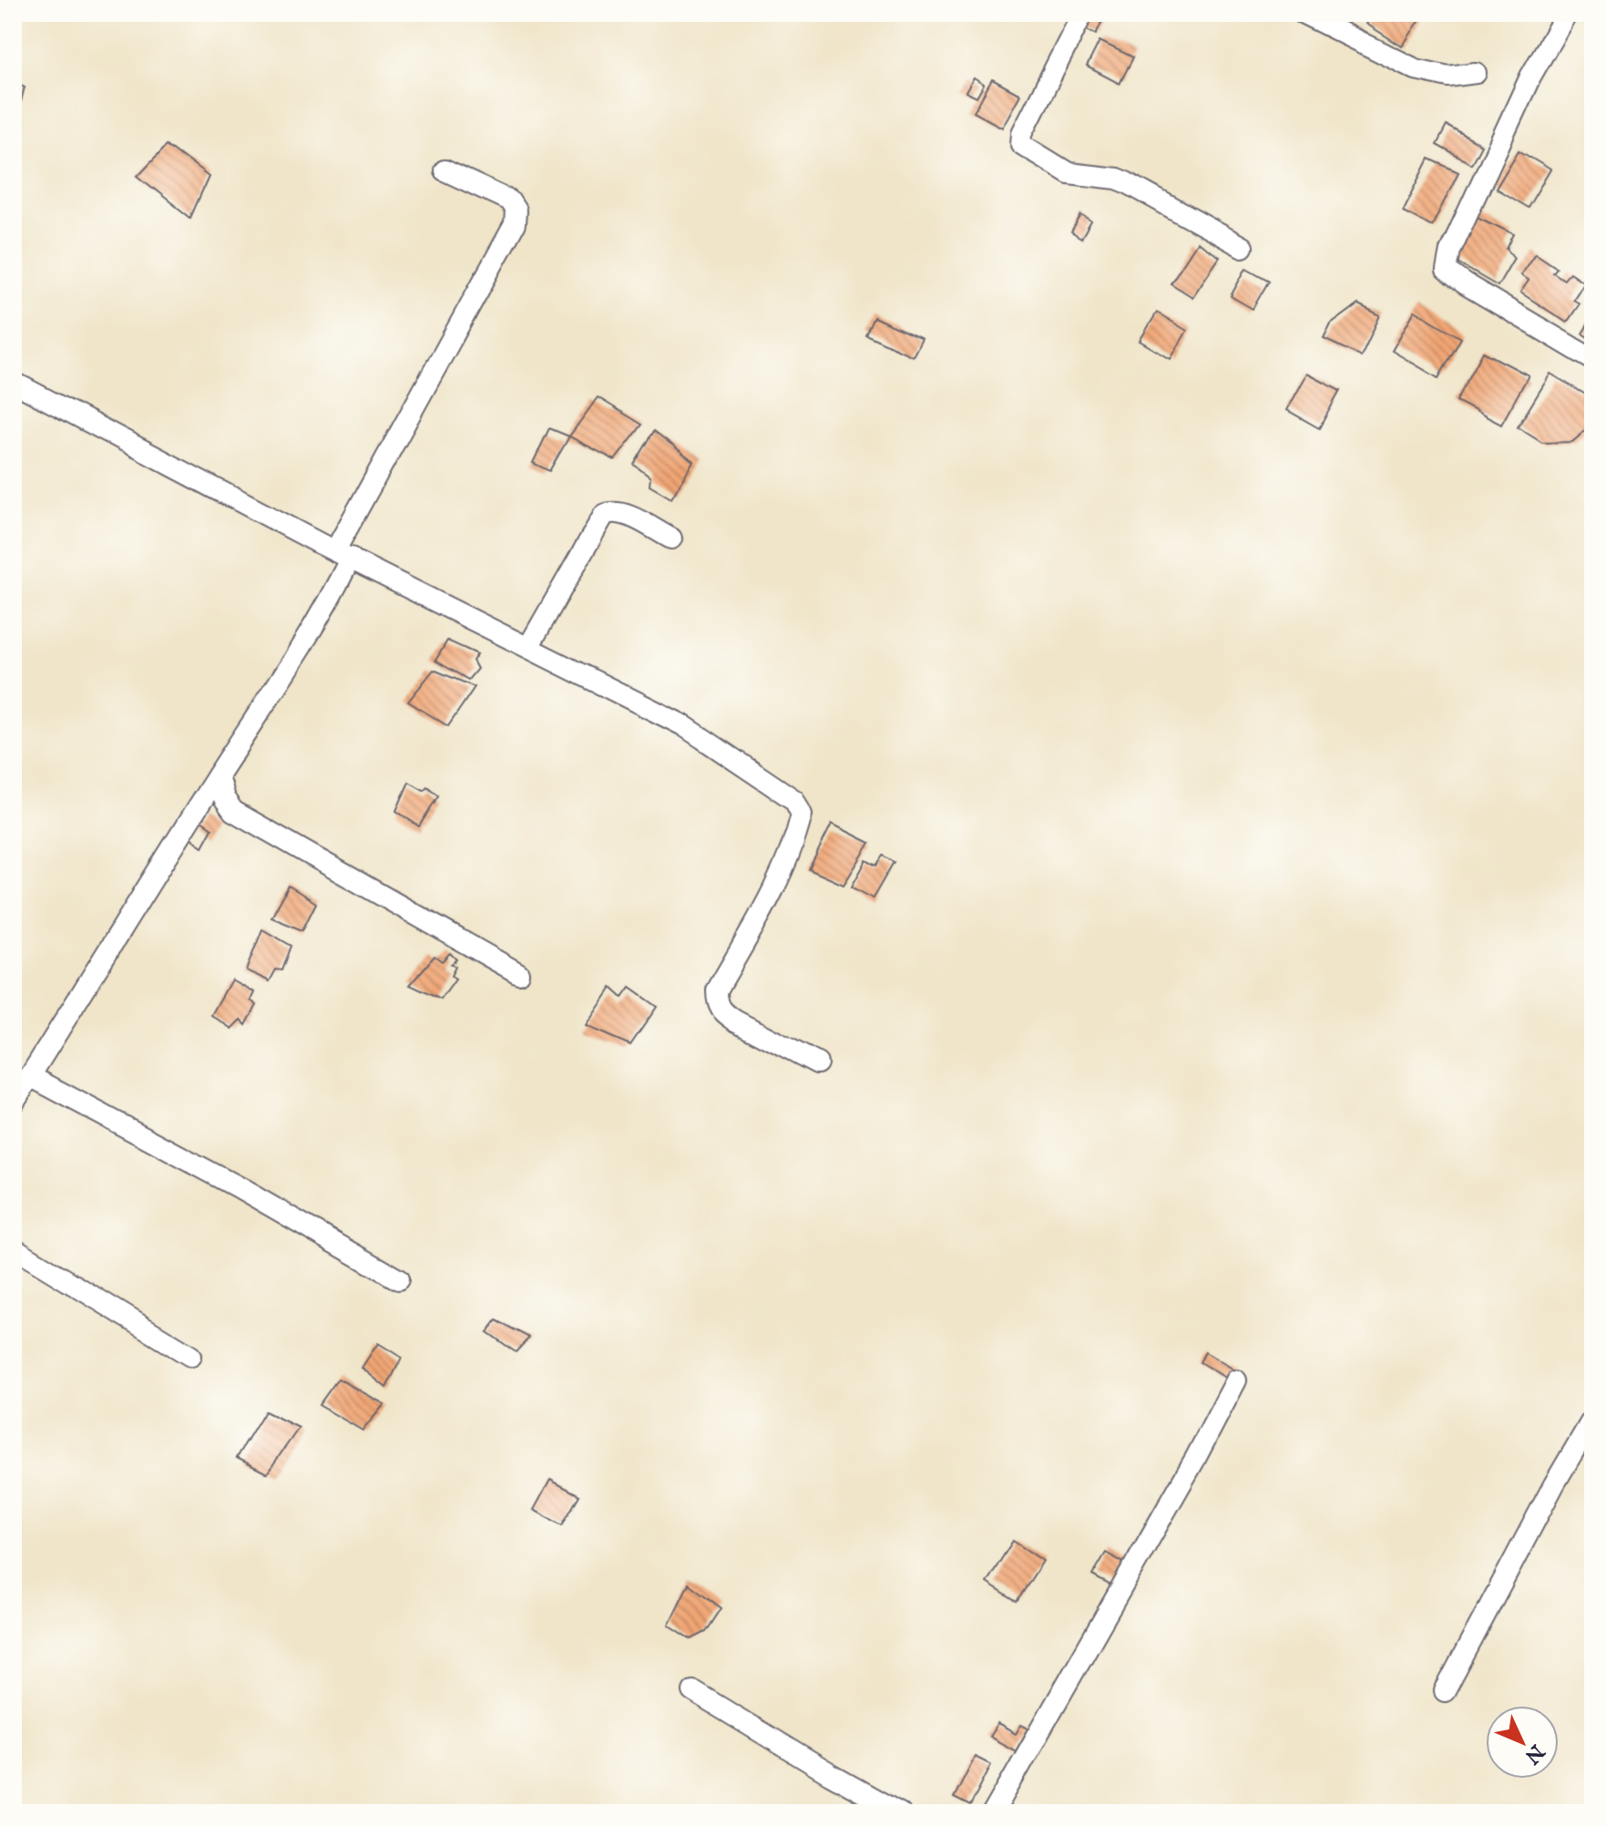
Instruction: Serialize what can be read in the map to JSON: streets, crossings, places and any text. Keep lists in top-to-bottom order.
{
  "north": "bottom right"
}
